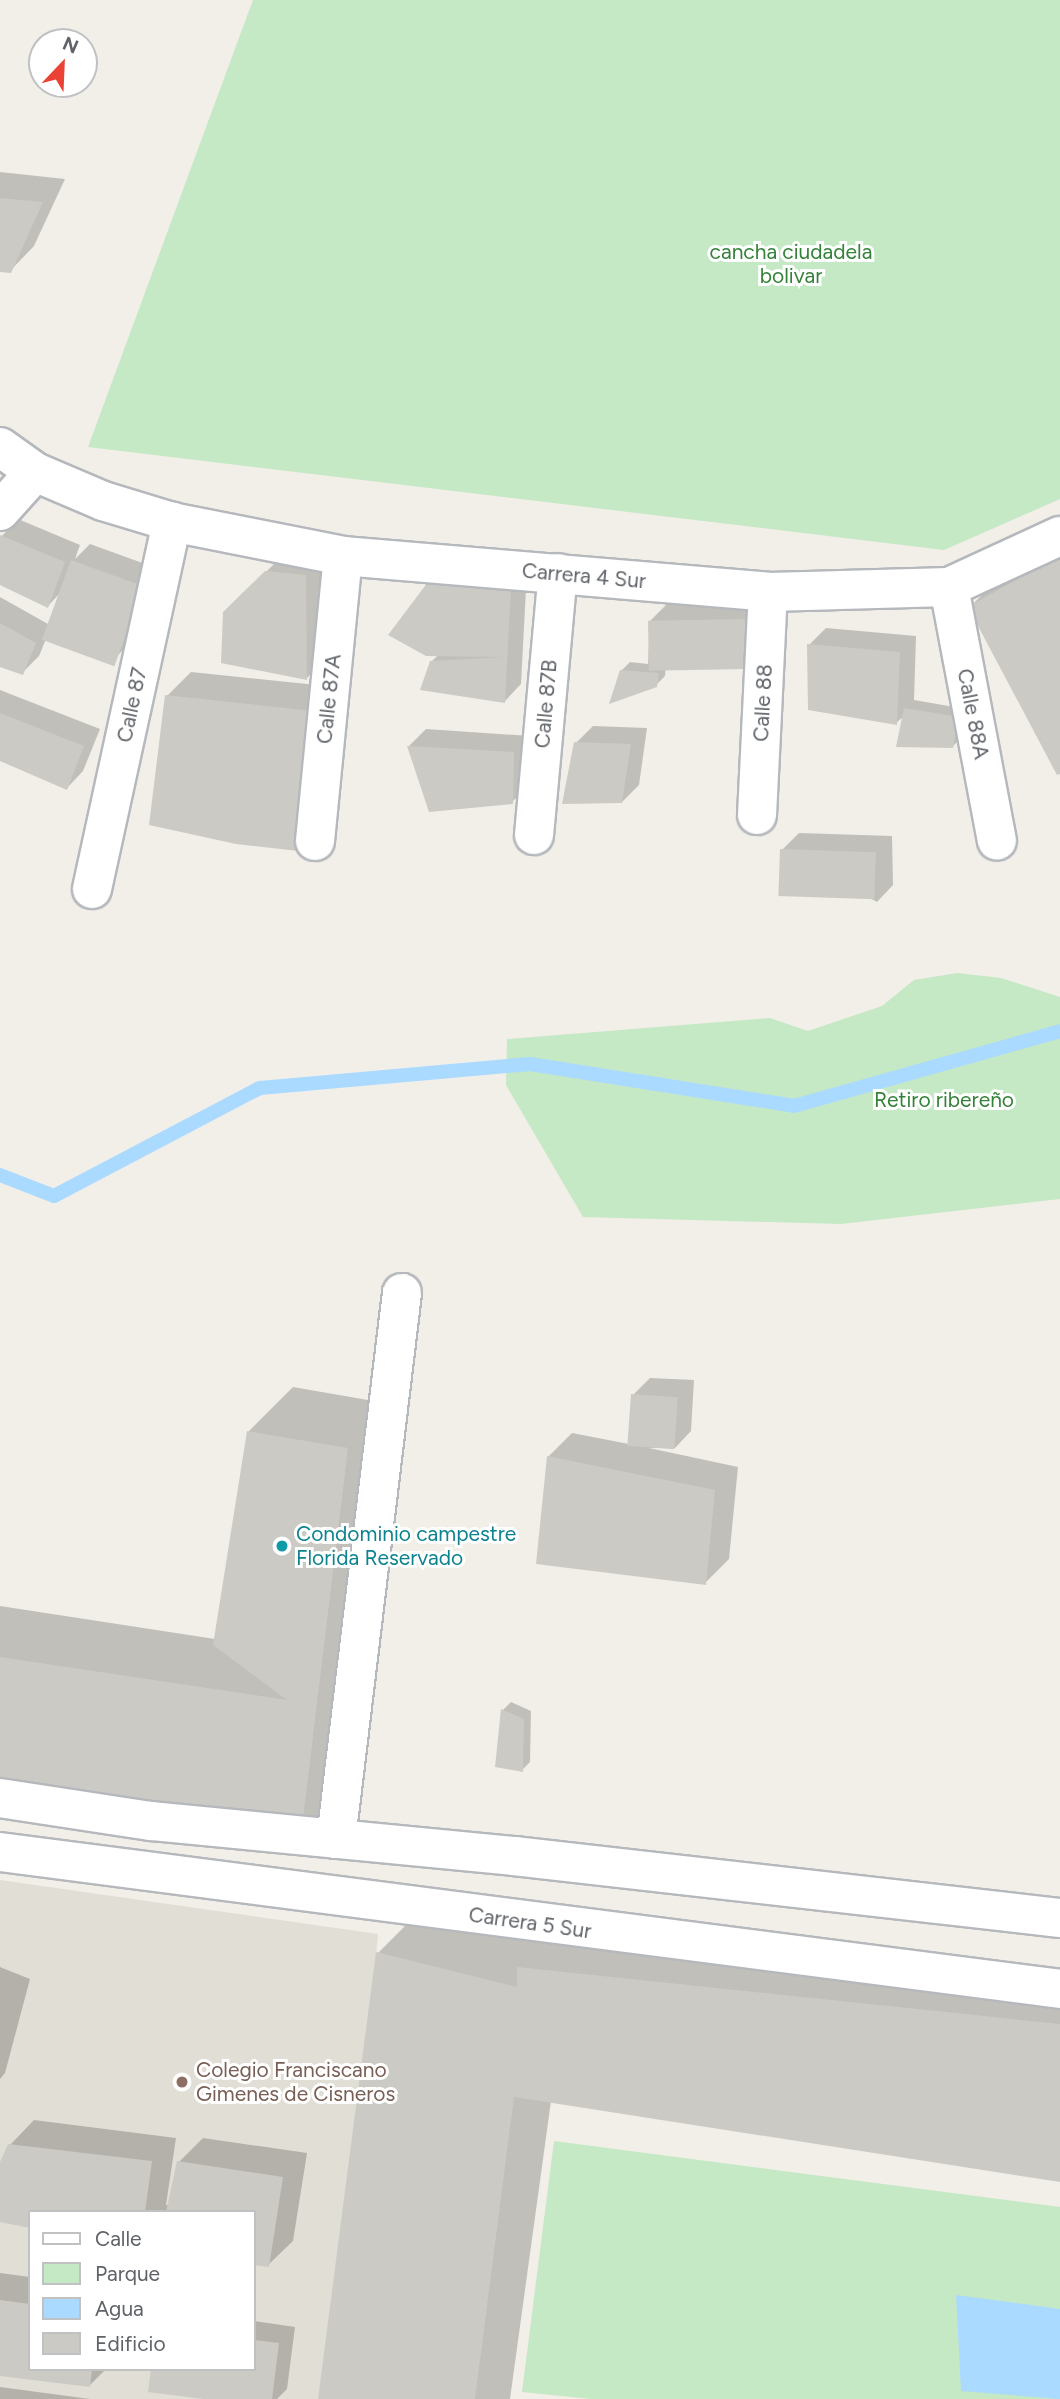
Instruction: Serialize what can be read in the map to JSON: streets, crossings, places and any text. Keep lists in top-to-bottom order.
{
  "streets": {
    "street": [
      "Carrera 4 Sur",
      "Calle 87A",
      "Calle 88",
      "Calle 87B",
      "Calle 87",
      "Calle 88A",
      "Carrera 5 Sur"
    ]
  },
  "crossings": [
    ["Carrera 4 Sur", "Calle 87A"],
    ["Carrera 4 Sur", "Calle 88"],
    ["Carrera 4 Sur", "Calle 87B"],
    ["Carrera 4 Sur", "Calle 87"],
    ["Carrera 4 Sur", "Calle 88A"]
  ],
  "parks": ["cancha ciudadela bolivar", "Retiro ribereño"],
  "places": ["Condominio campestre Florida Reservado", "Colegio Franciscano Gimenes de Cisneros"],
  "legend": [
    "Calle",
    "Parque",
    "Agua",
    "Edificio"
  ],
  "north": "top right"
}
